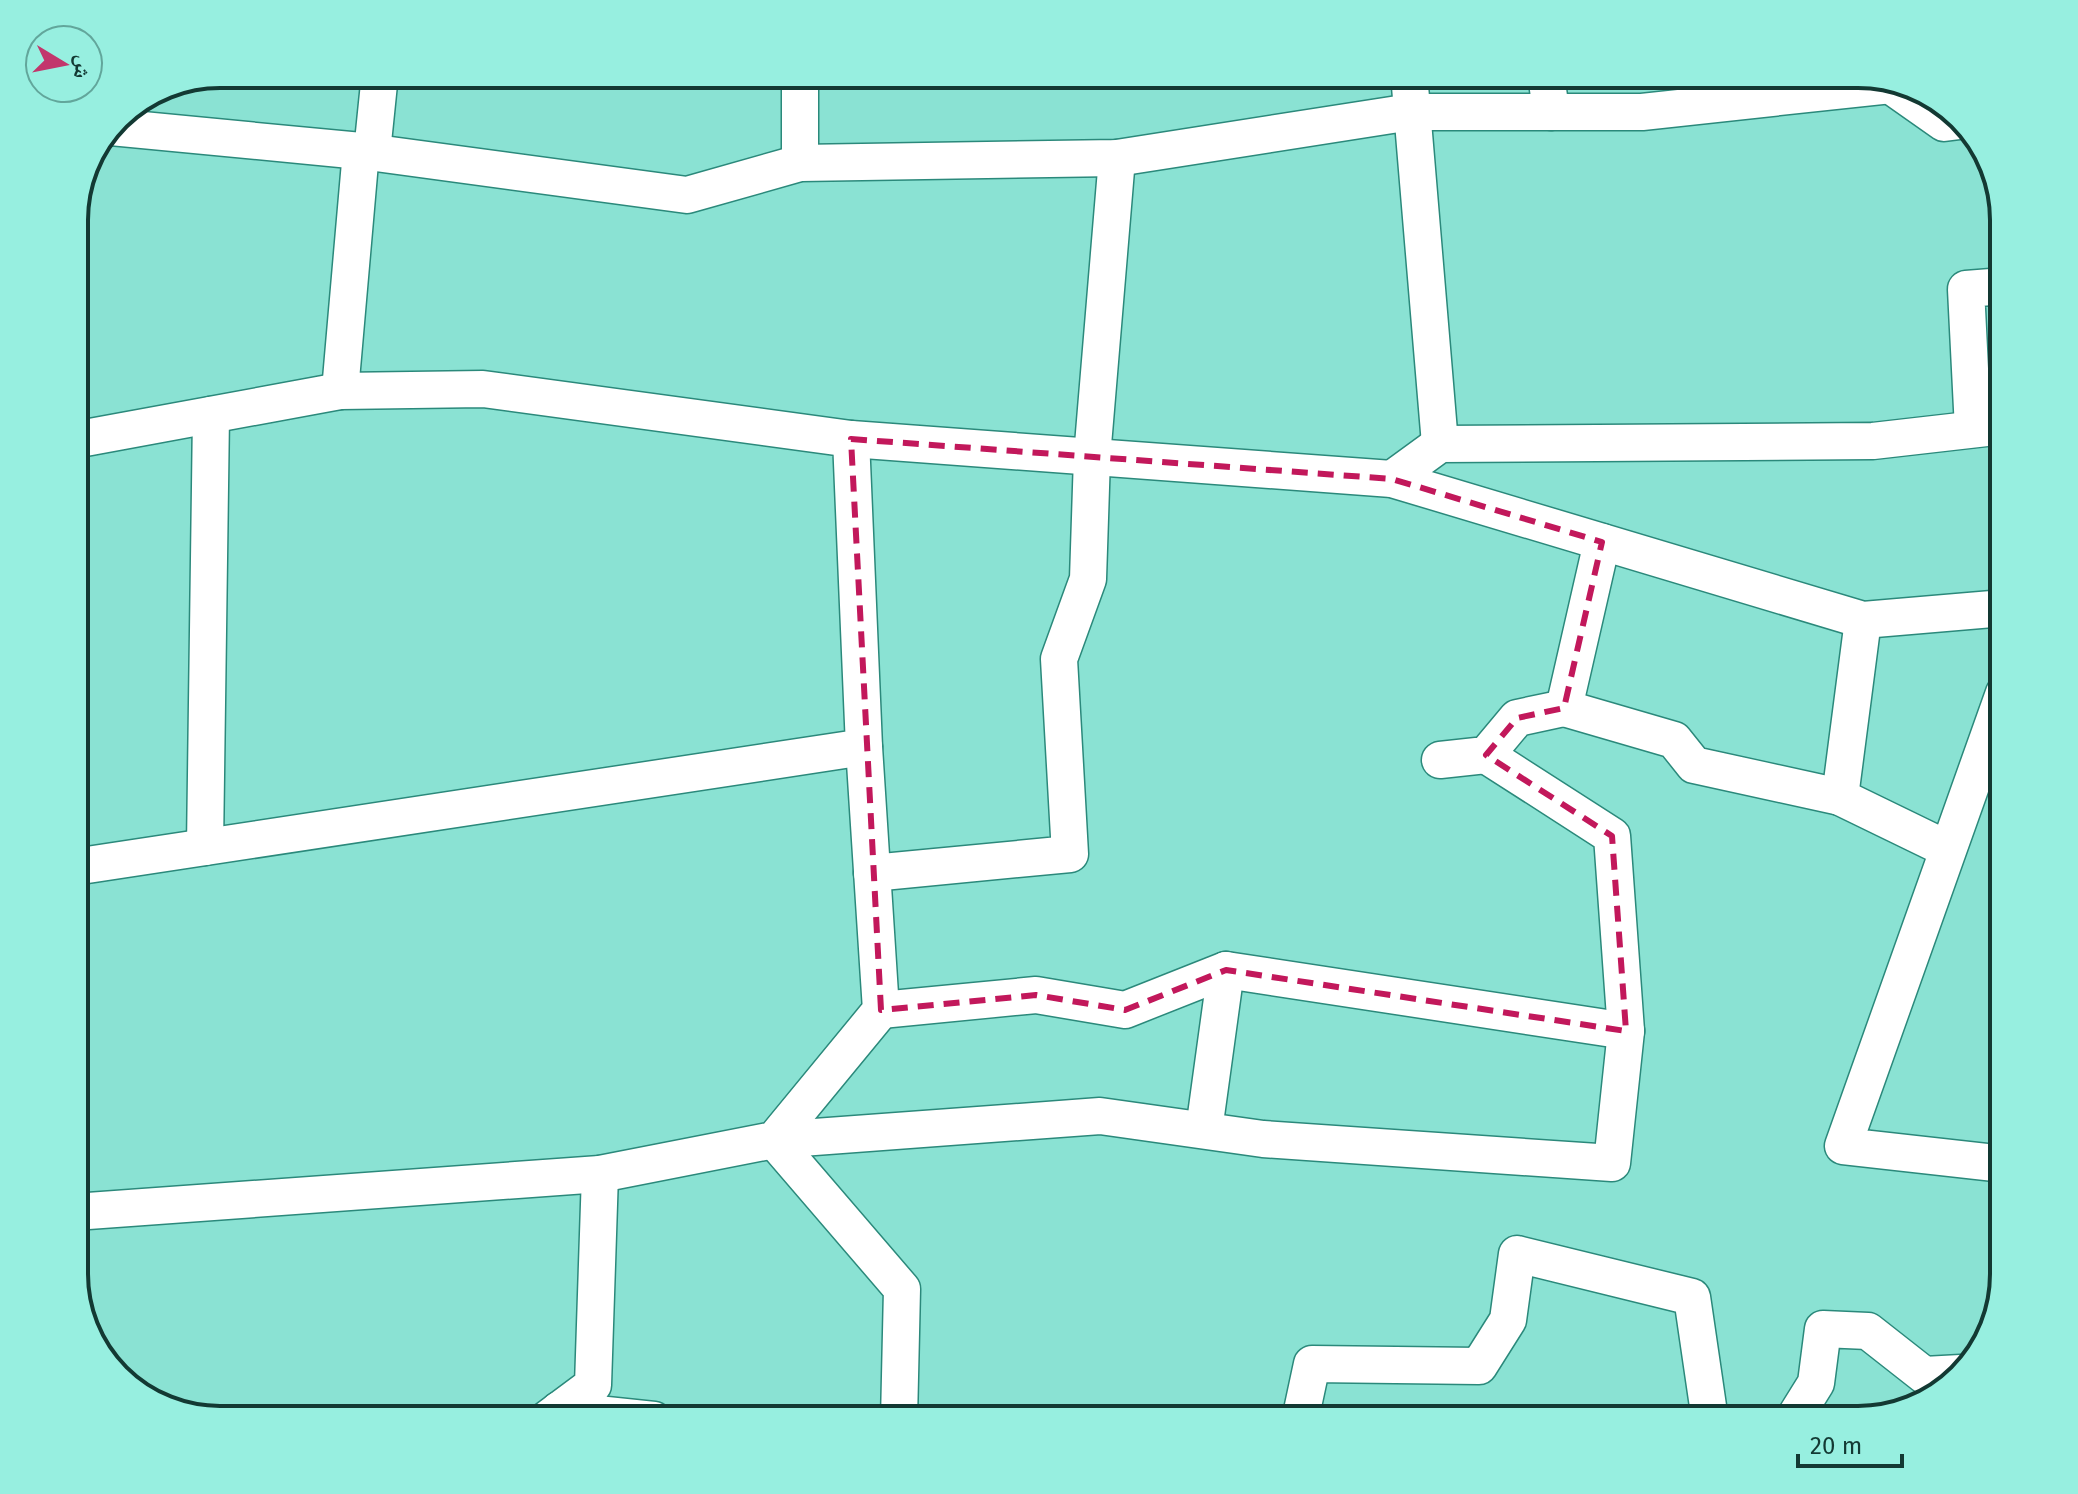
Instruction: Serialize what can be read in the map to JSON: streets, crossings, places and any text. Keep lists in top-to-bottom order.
{
  "scale_bar": "20 m",
  "north": "right"
}
